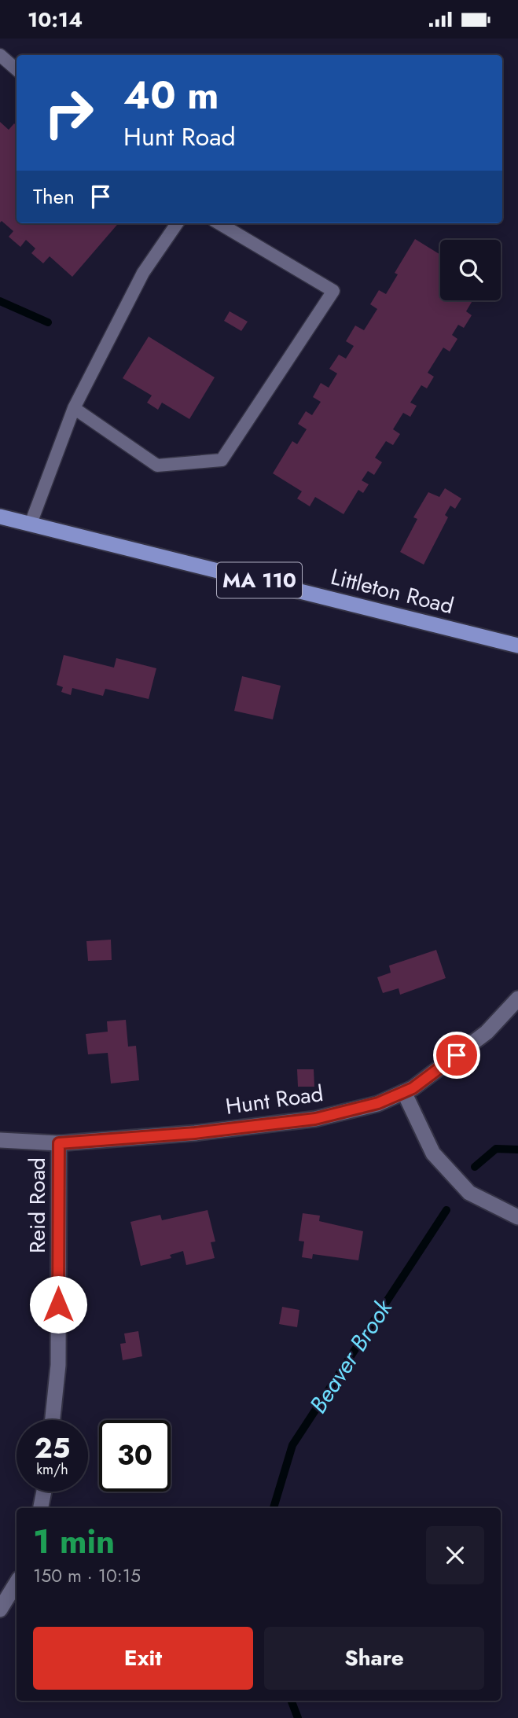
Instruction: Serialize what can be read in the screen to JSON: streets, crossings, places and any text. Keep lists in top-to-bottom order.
{
  "streets": {
    "main road": ["MA 110", "Littleton Road"],
    "street": ["Hunt Road", "Reid Road"]
  },
  "crossings": [
    ["Hunt Road", "Reid Road"]
  ],
  "water": ["Beaver Brook"],
  "page": {
    "status": "10:14",
    "turn": ["40 m", "Hunt Road"],
    "then": "Then",
    "speed": "25 km/h",
    "limit": "30",
    "heading": ["1 min", "150 m · 10:15"],
    "buttons": ["Exit", "Share"]
  }
}
